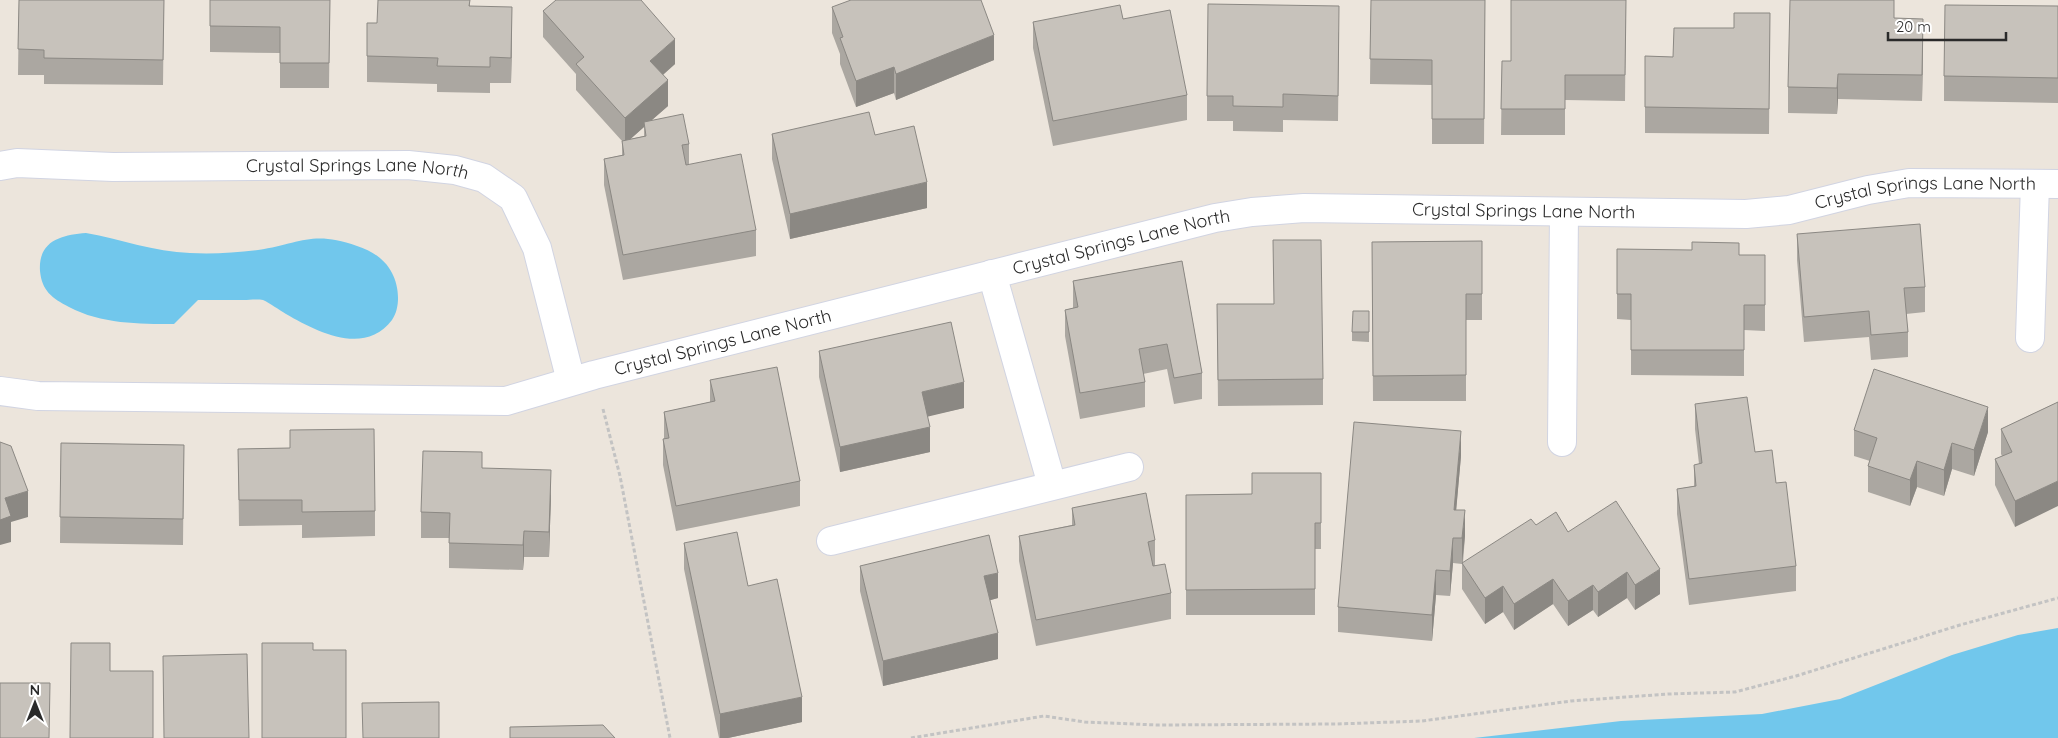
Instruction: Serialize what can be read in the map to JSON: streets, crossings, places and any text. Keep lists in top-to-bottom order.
{
  "streets": {
    "street": ["Crystal Springs Lane North"]
  },
  "scale_bar": "20 m",
  "north": "top"
}
